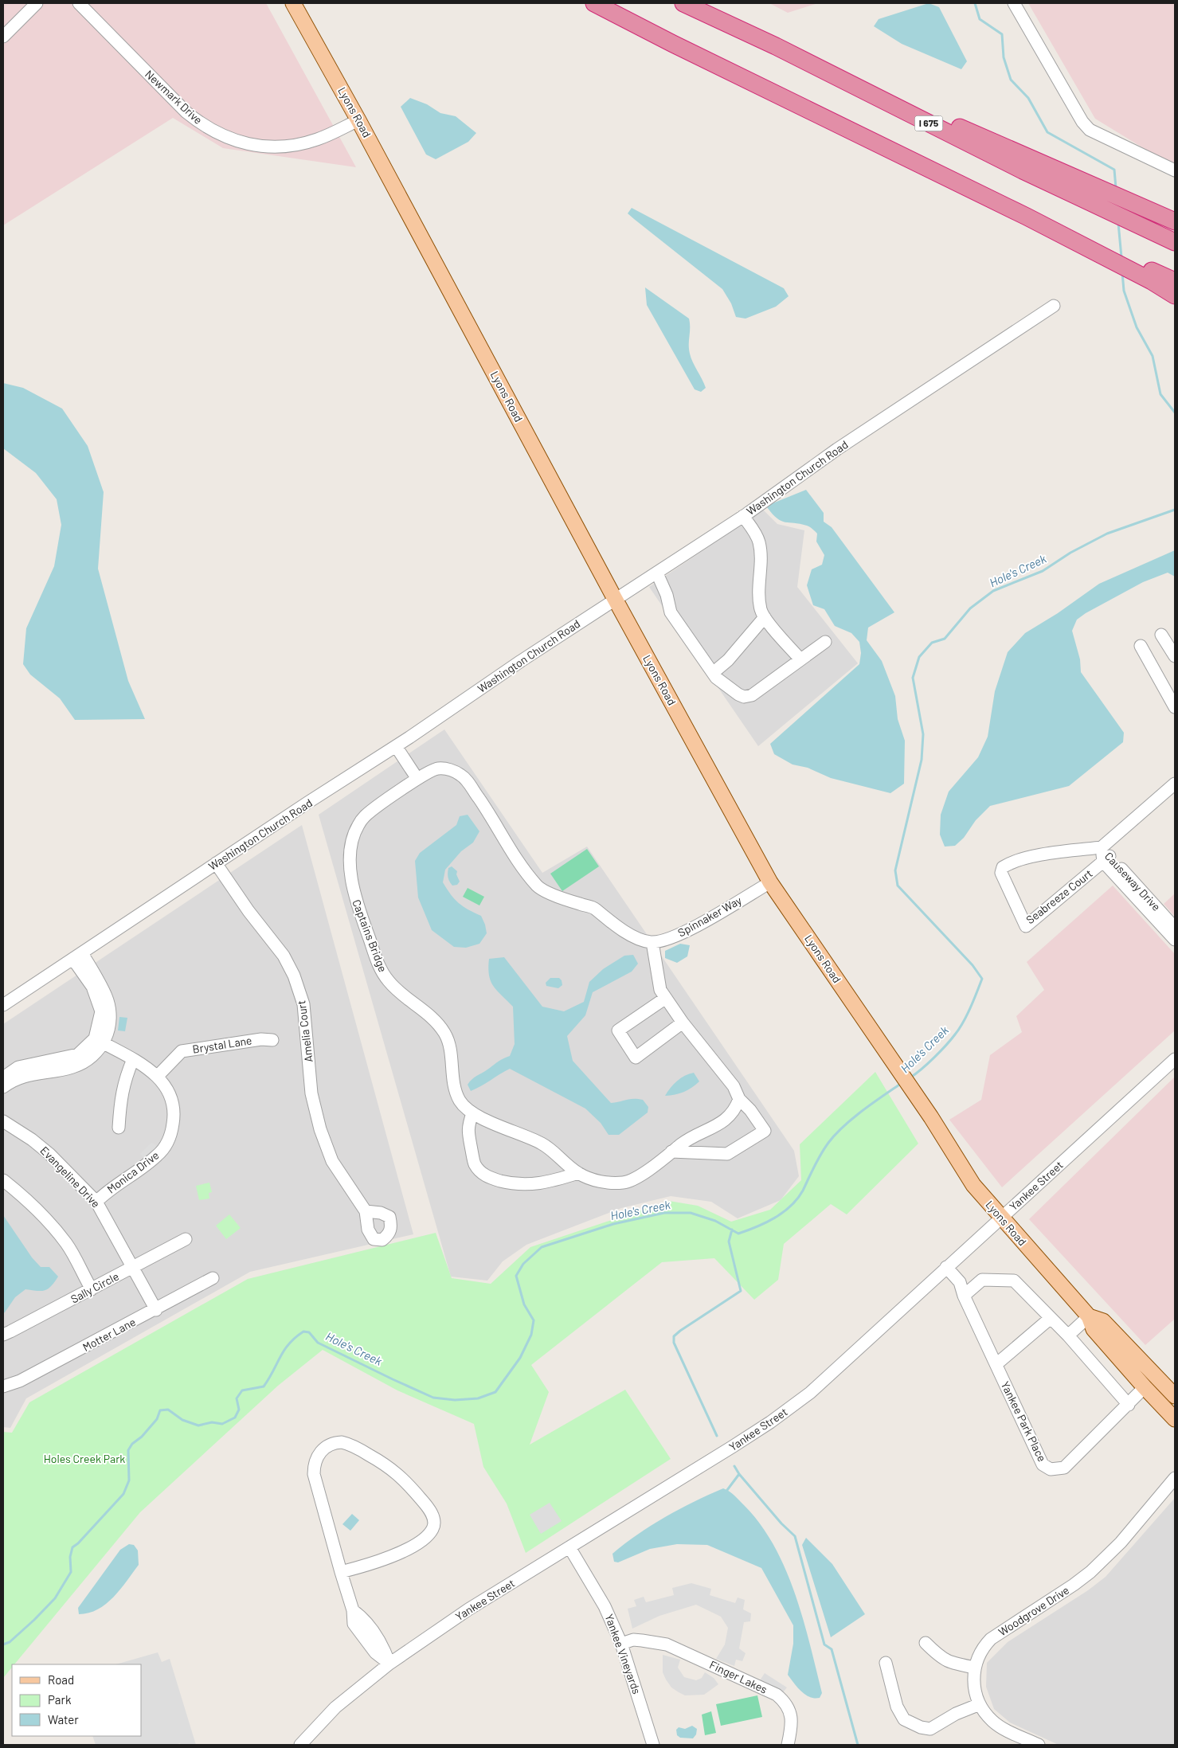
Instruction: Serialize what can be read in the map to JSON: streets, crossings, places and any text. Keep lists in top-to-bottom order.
{
  "streets": {
    "highway": ["I 675"],
    "main road": ["Lyons Road"],
    "street": [
      "Newmark Drive",
      "Washington Church Road",
      "Causeway Drive",
      "Seabreeze Court",
      "Spinnaker Way",
      "Captains Bridge",
      "Amelia Court",
      "Brystal Lane",
      "Monica Drive",
      "Evangeline Drive",
      "Yankee Street",
      "Sally Circle",
      "Motter Lane",
      "Yankee Park Place",
      "Woodgrove Drive",
      "Yankee Vineyards",
      "Finger Lakes"
    ]
  },
  "crossings": [
    ["Newmark Drive", "Lyons Road"],
    ["Lyons Road", "Washington Church Road"],
    ["Lyons Road", "Spinnaker Way"],
    ["Lyons Road", "Yankee Street"],
    ["Lyons Road", "Yankee Park Place"],
    ["Washington Church Road", "Amelia Court"],
    ["Causeway Drive", "Seabreeze Court"],
    ["Spinnaker Way", "Captains Bridge"],
    ["Brystal Lane", "Monica Drive"],
    ["Monica Drive", "Evangeline Drive"],
    ["Evangeline Drive", "Sally Circle"],
    ["Evangeline Drive", "Motter Lane"],
    ["Yankee Street", "Yankee Park Place"],
    ["Yankee Street", "Yankee Vineyards"],
    ["Yankee Vineyards", "Finger Lakes"]
  ],
  "water": ["Hole's Creek"],
  "parks": ["Holes Creek Park"],
  "legend": ["Road", "Park", "Water"]
}
